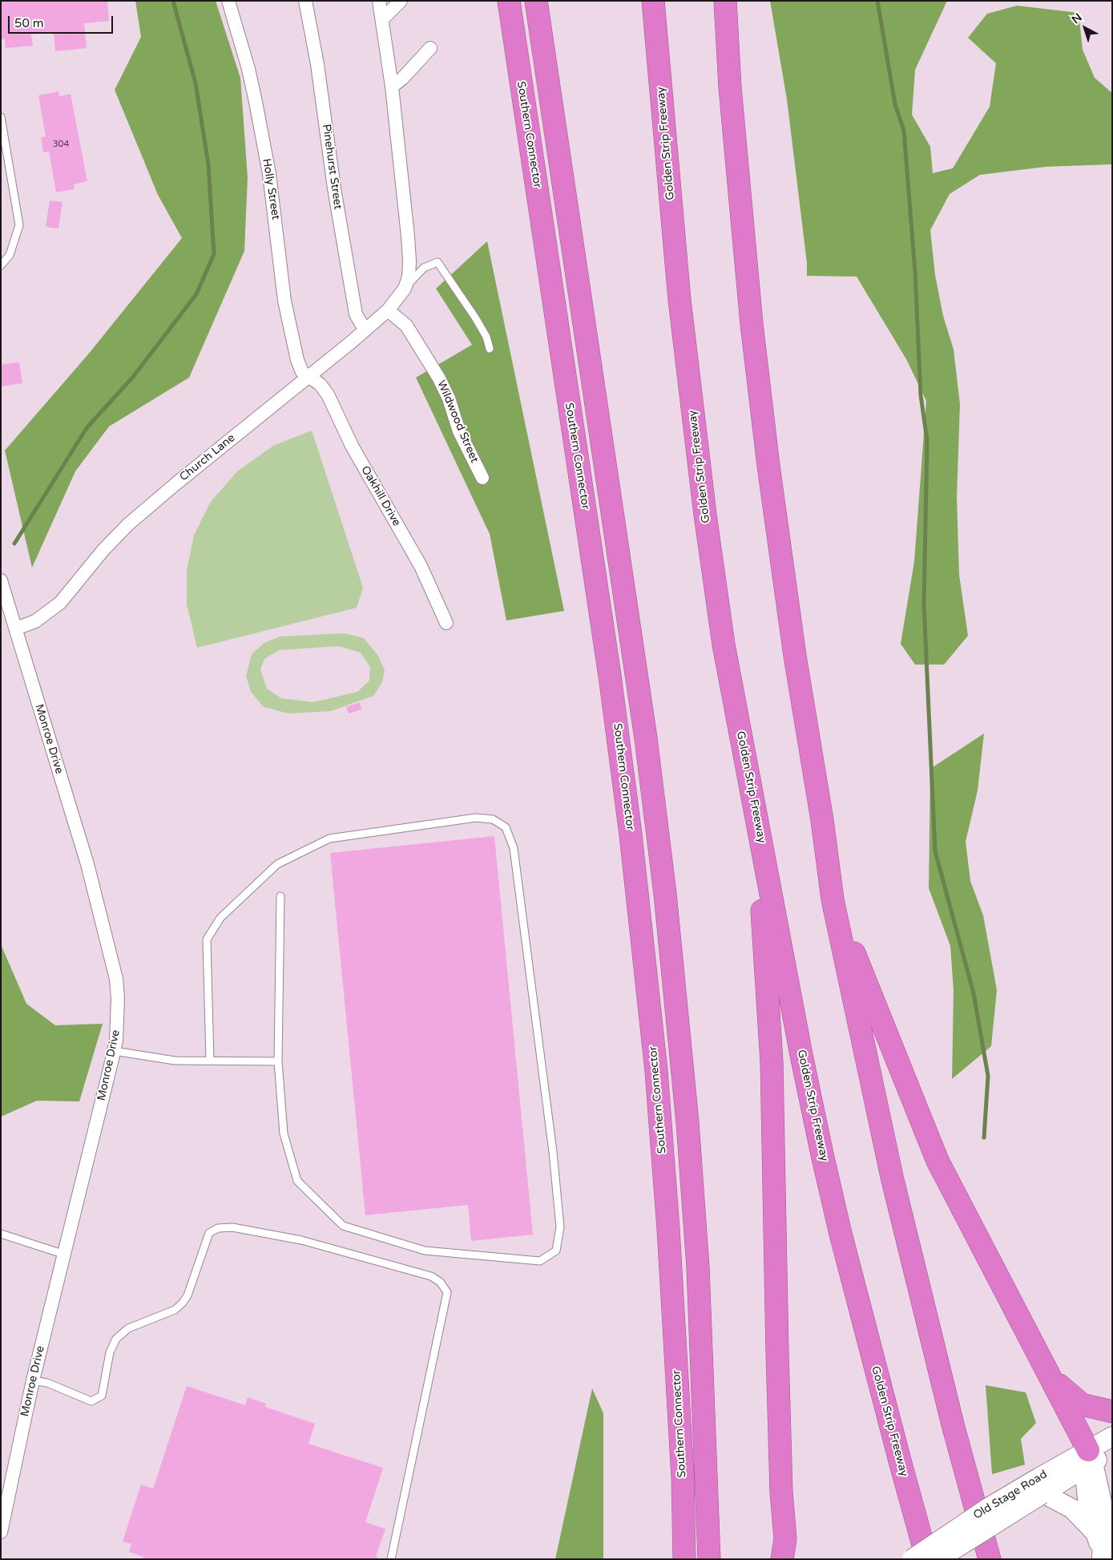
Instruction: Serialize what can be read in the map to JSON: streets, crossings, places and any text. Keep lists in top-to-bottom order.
{
  "streets": {
    "highway": ["Southern Connector", "Golden Strip Freeway"],
    "street": [
      "Pinehurst Street",
      "Holly Street",
      "Wildwood Street",
      "Church Lane",
      "Oakhill Drive",
      "Monroe Drive",
      "Old Stage Road"
    ]
  },
  "crossings": [
    ["Pinehurst Street", "Church Lane"],
    ["Holly Street", "Church Lane"],
    ["Holly Street", "Oakhill Drive"],
    ["Wildwood Street", "Church Lane"],
    ["Church Lane", "Oakhill Drive"],
    ["Church Lane", "Monroe Drive"]
  ],
  "house_numbers": ["304"],
  "scale_bar": "50 m",
  "north": "top left"
}
